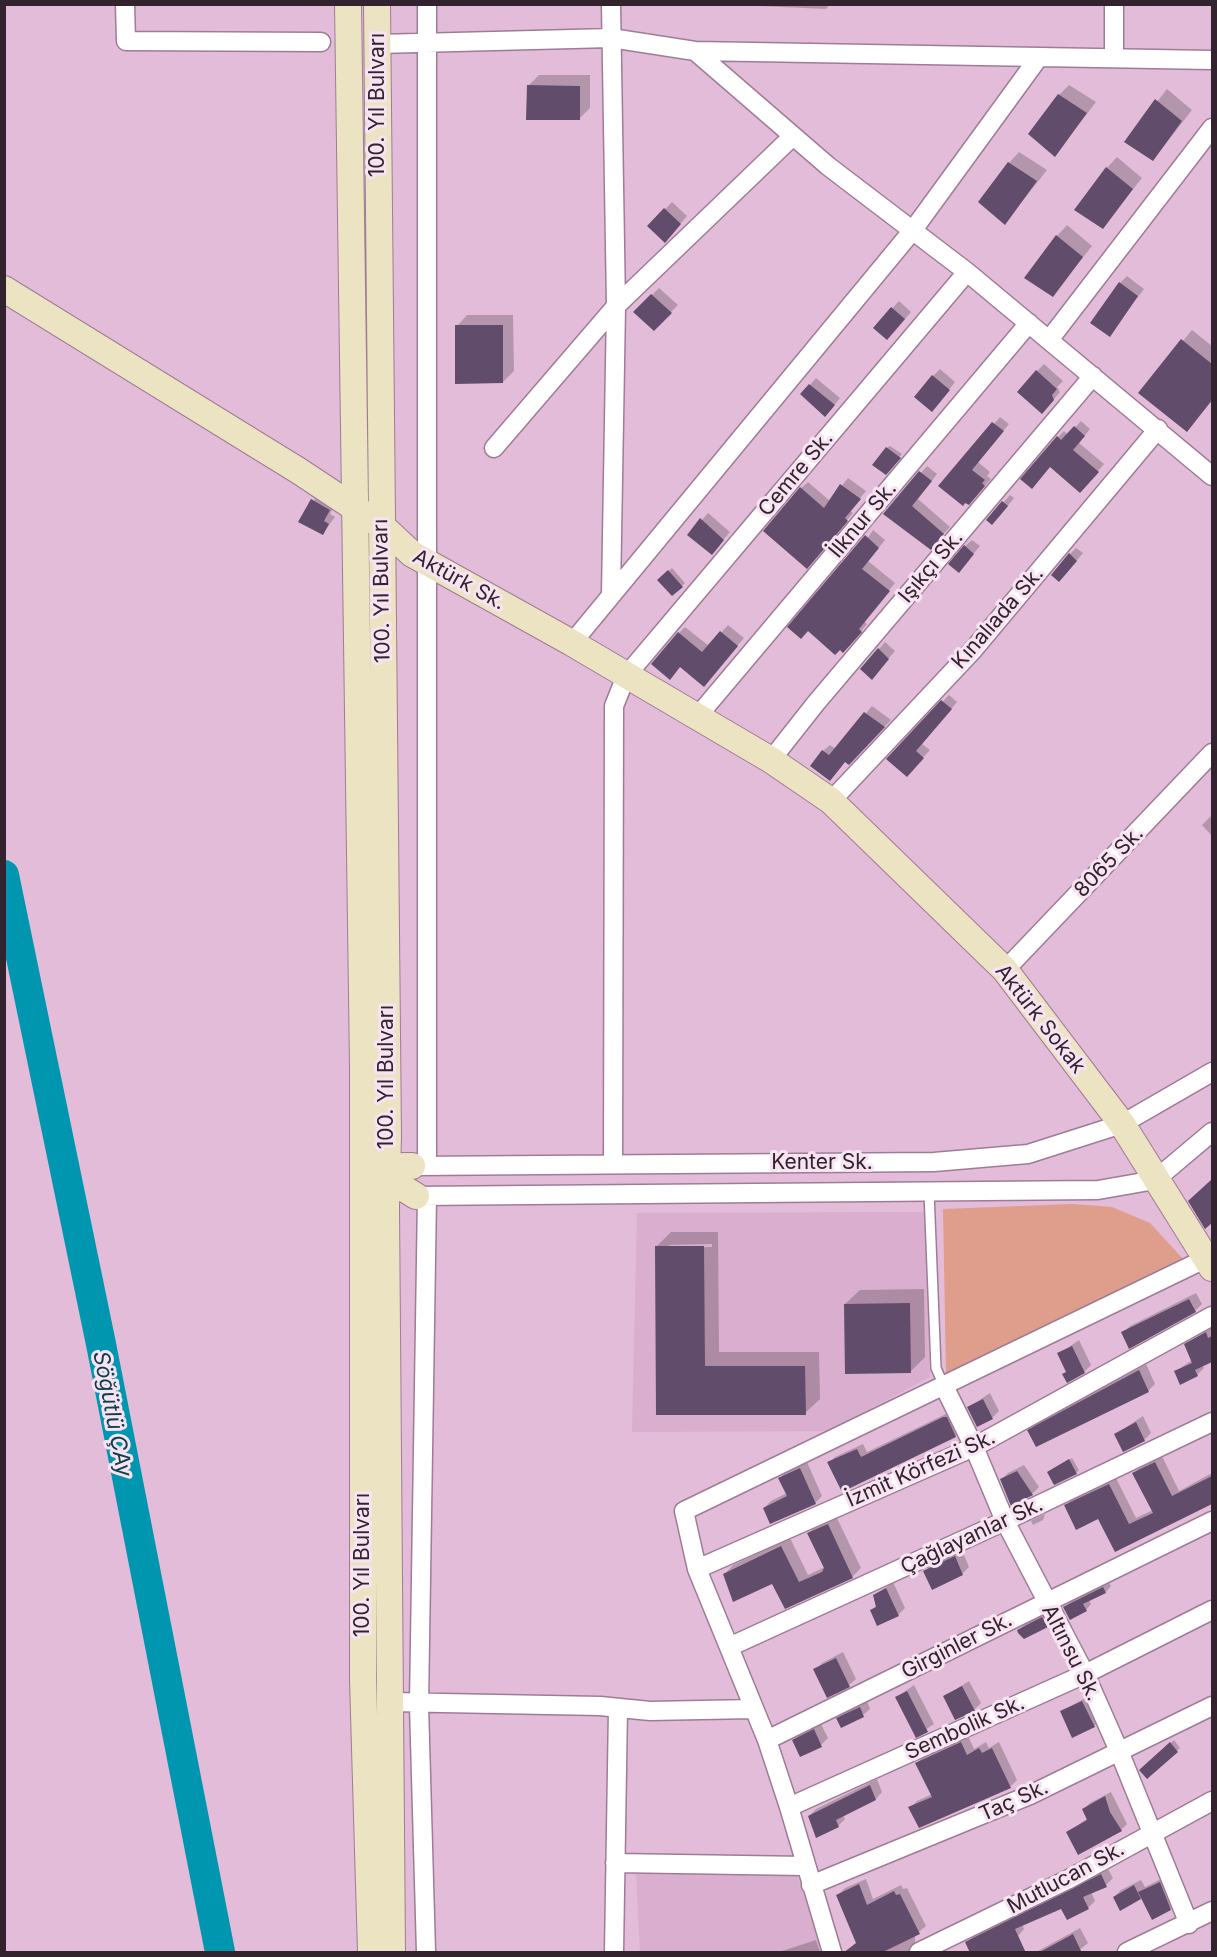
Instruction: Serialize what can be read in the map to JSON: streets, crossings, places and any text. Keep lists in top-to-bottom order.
{
  "streets": {
    "main road": ["100. Yıl Bulvarı", "Aktürk Sk.", "Aktürk Sokak"],
    "street": [
      "Cemre Sk.",
      "İlknur Sk.",
      "Işıkçı Sk.",
      "Kınalıada Sk.",
      "8065 Sk.",
      "Kenter Sk.",
      "İzmit Körfezi Sk.",
      "Çağlayanlar Sk.",
      "Girginler Sk.",
      "Altınsu Sk.",
      "Sembolik Sk.",
      "Taç Sk.",
      "Mutlucan Sk."
    ]
  },
  "crossings": [
    ["100. Yıl Bulvarı", "Aktürk Sk."],
    ["Cemre Sk.", "Aktürk Sk."],
    ["Cemre Sk.", "Kenter Sk."],
    ["İlknur Sk.", "Aktürk Sk."],
    ["Işıkçı Sk.", "Aktürk Sk."],
    ["Aktürk Sk.", "Kınalıada Sk."],
    ["Aktürk Sk.", "Aktürk Sokak"],
    ["Kınalıada Sk.", "Aktürk Sokak"],
    ["8065 Sk.", "Aktürk Sokak"],
    ["Aktürk Sokak", "Kenter Sk."],
    ["İzmit Körfezi Sk.", "Altınsu Sk."],
    ["Çağlayanlar Sk.", "Altınsu Sk."],
    ["Girginler Sk.", "Altınsu Sk."],
    ["Altınsu Sk.", "Sembolik Sk."],
    ["Altınsu Sk.", "Taç Sk."],
    ["Altınsu Sk.", "Mutlucan Sk."]
  ],
  "water": ["Söğütlü ÇAy"]
}
